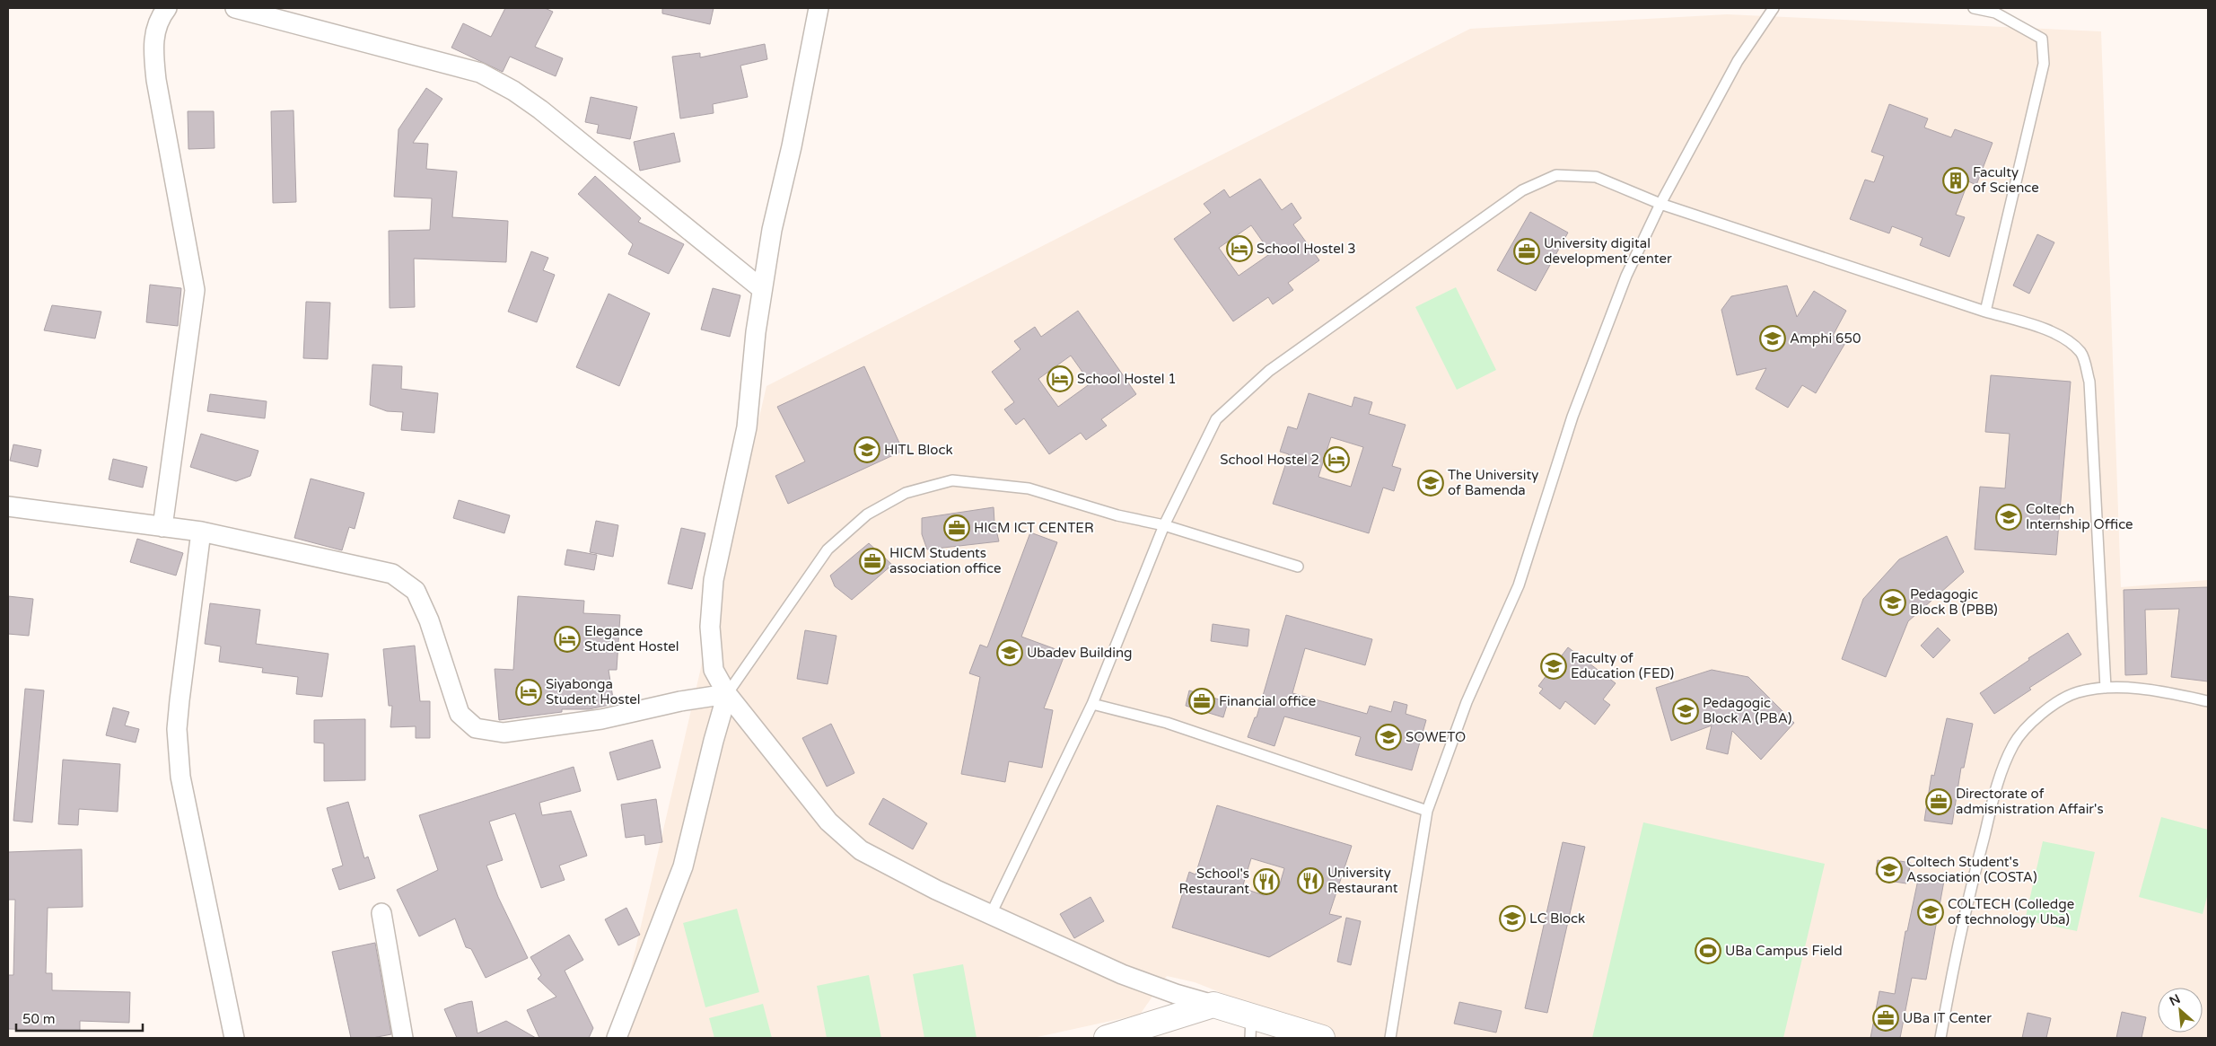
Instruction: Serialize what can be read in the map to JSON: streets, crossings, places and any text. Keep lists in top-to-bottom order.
{
  "places": {
    "building": ["Faculty of Science"],
    "hotel": [
      "School Hostel 3",
      "School Hostel 1",
      "School Hostel 2",
      "Elegance Student Hostel",
      "Siyabonga Student Hostel"
    ],
    "office": [
      "University digital development center",
      "HICM ICT CENTER",
      "HICM Students association office",
      "Financial office",
      "Directorate of admisnistration Affair's",
      "UBa IT Center"
    ],
    "school or university": [
      "Amphi 650",
      "HITL Block",
      "The University of Bamenda",
      "Coltech Internship Office",
      "Pedagogic Block B (PBB)",
      "Ubadev Building",
      "Faculty of Education (FED)",
      "Pedagogic Block A (PBA)",
      "SOWETO",
      "Coltech Student's Association (COSTA)",
      "COLTECH (Colledge of technology Uba)",
      "LC Block"
    ],
    "restaurant": ["University Restaurant", "School's Restaurant"],
    "sports": ["UBa Campus Field"]
  },
  "scale_bar": "50 m",
  "north": "top left"
}
